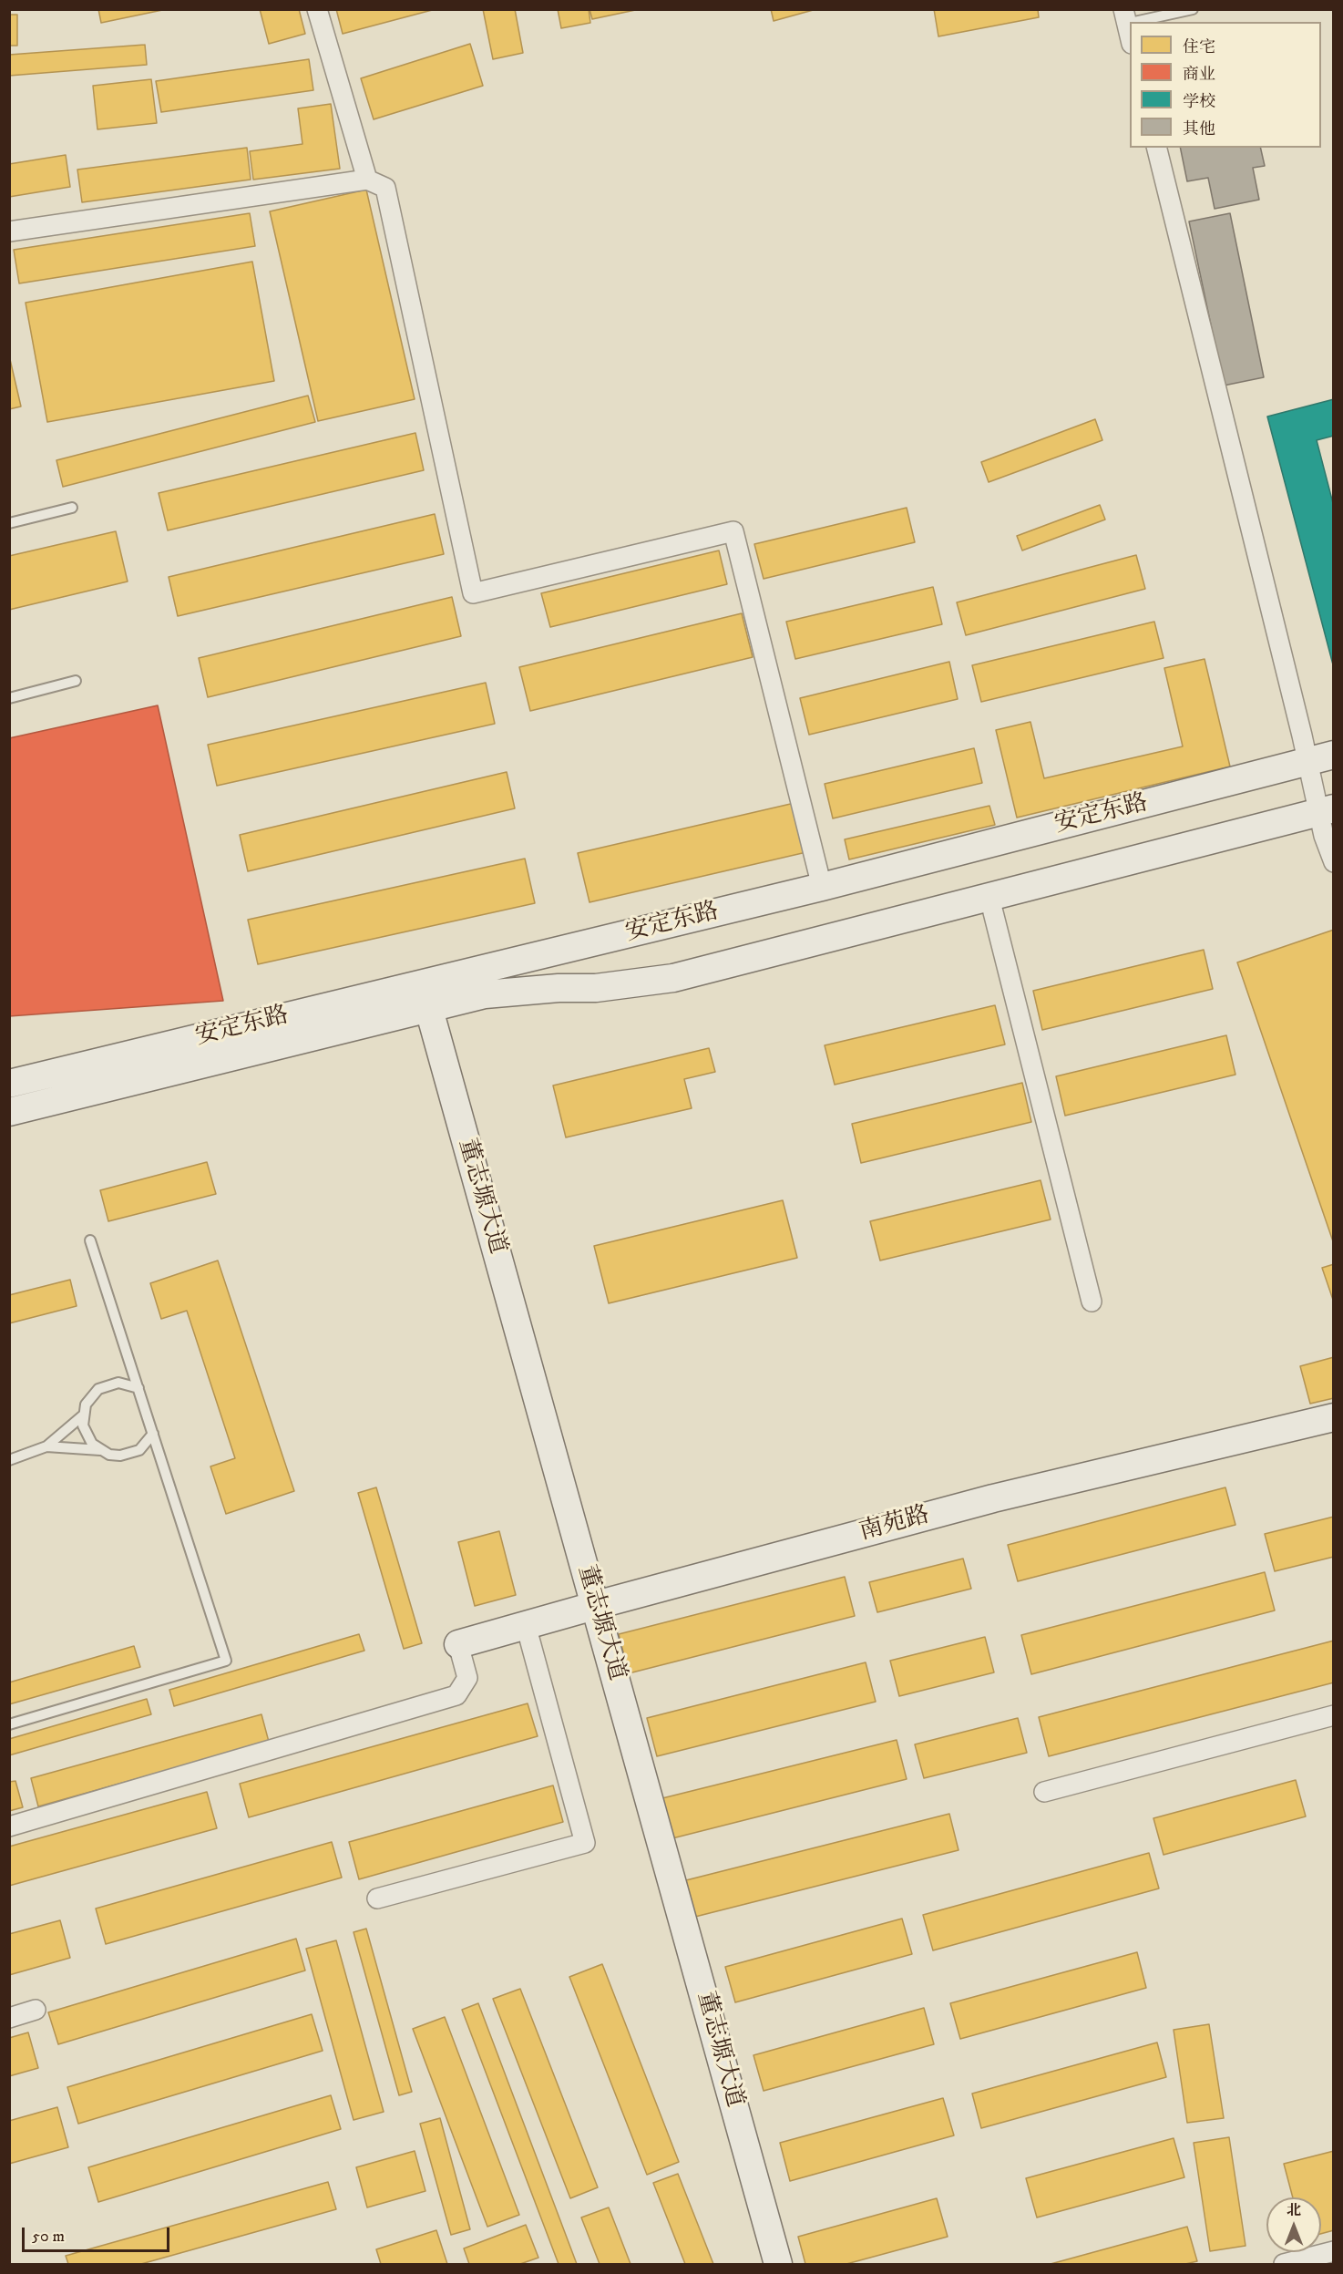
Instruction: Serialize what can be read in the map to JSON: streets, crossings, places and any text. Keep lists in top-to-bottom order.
{
  "streets": {
    "street": ["安定东路", "董志塬大道", "南苑路"]
  },
  "crossings": [
    ["安定东路", "董志塬大道"],
    ["董志塬大道", "南苑路"]
  ],
  "legend": [
    "住宅",
    "商业",
    "学校",
    "其他"
  ],
  "scale_bar": "50 m",
  "north": "top"
}
